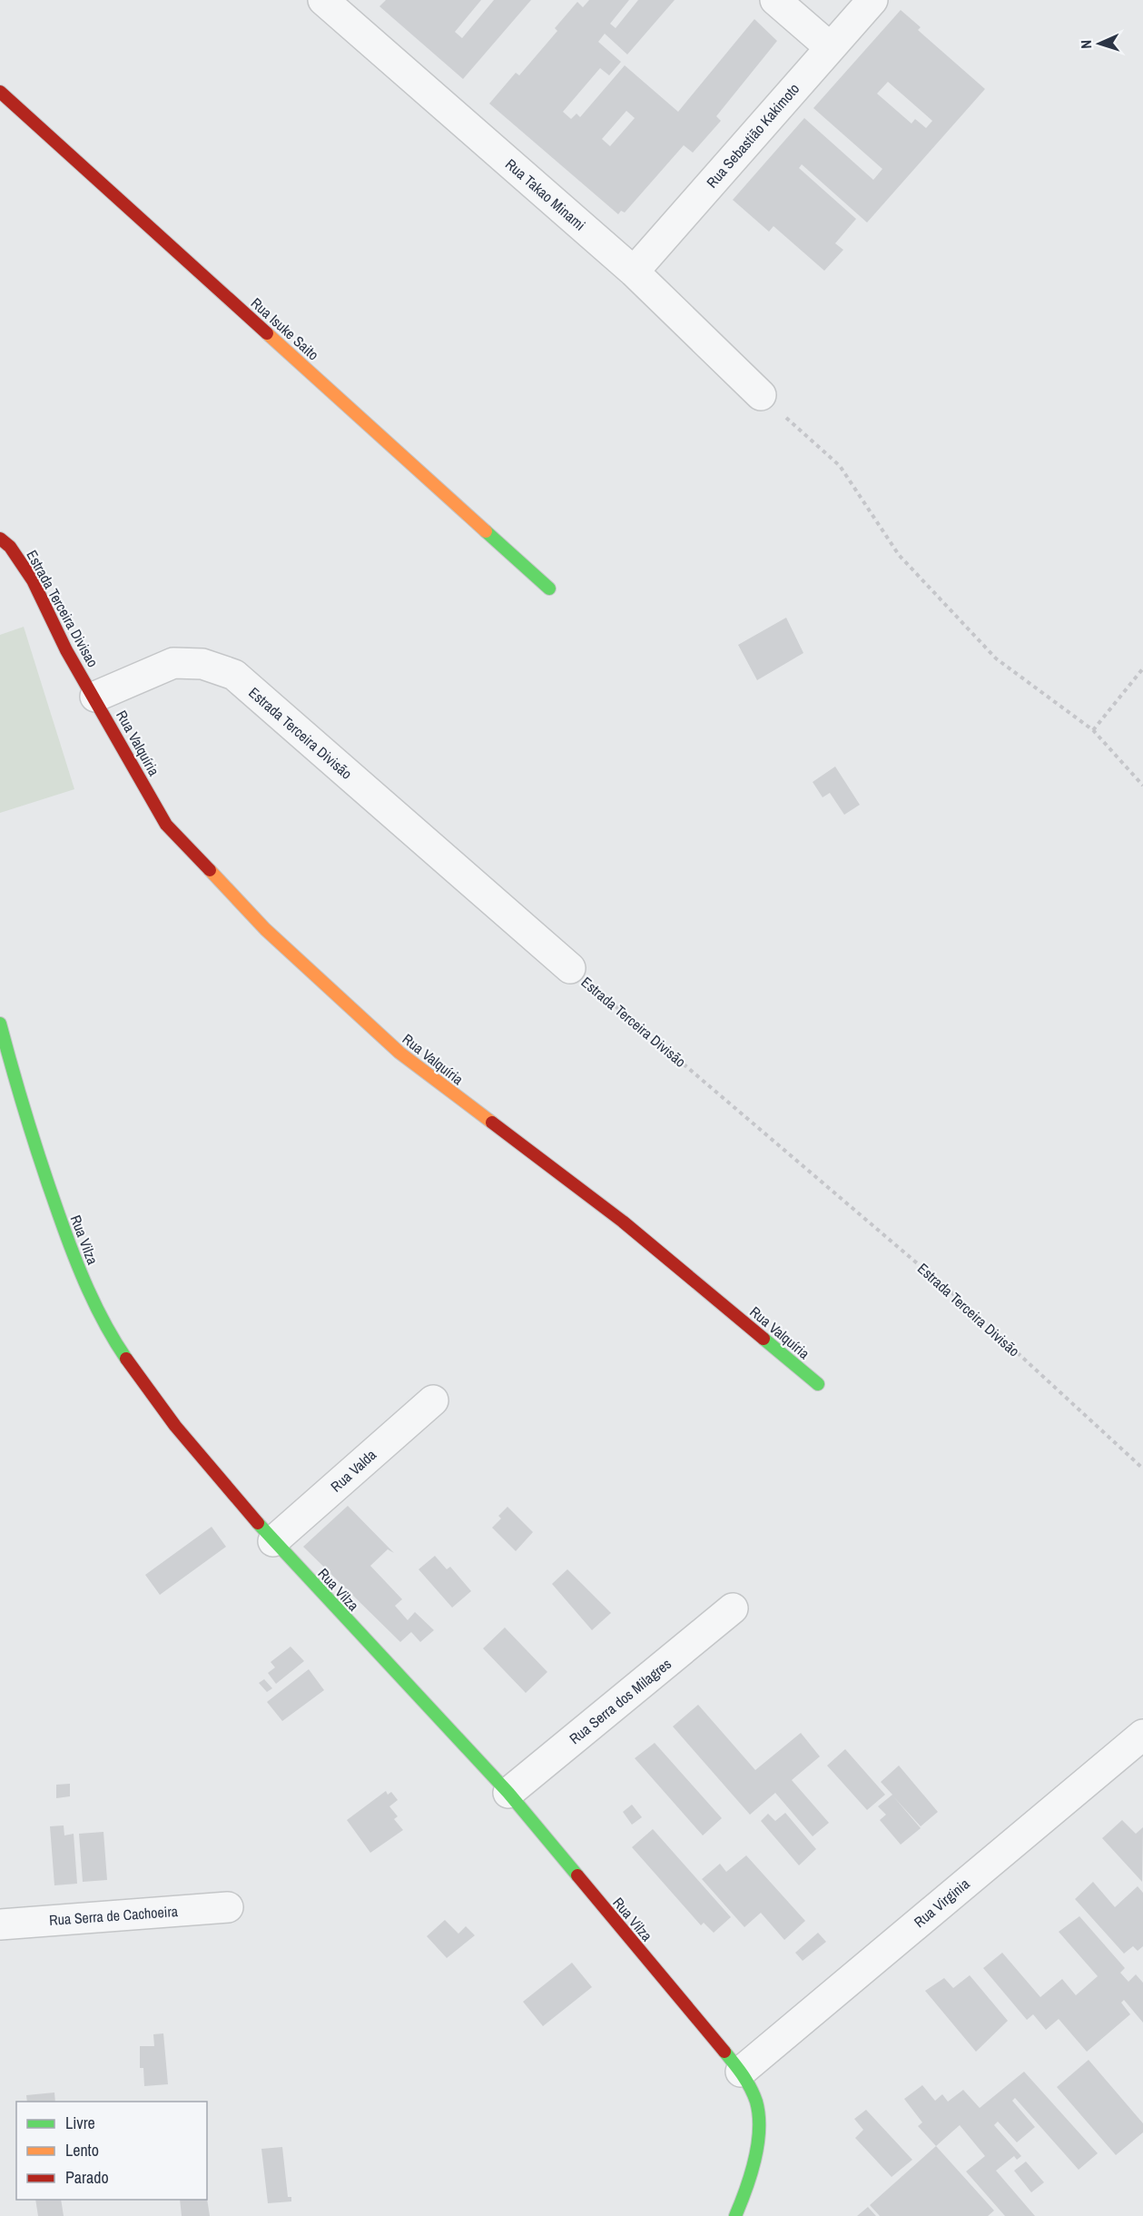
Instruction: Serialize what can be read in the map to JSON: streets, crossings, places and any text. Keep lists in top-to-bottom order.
{
  "streets": {
    "street": [
      "Rua Sebastião Kakimoto",
      "Rua Takao Minami",
      "Rua Isuke Saito",
      "Estrada Terceira Divisao",
      "Estrada Terceira Divisão",
      "Rua Valquíria",
      "Rua Vilza",
      "Rua Valda",
      "Rua Serra dos Milagres",
      "Rua Virginia",
      "Rua Serra de Cachoeira"
    ]
  },
  "crossings": [
    ["Rua Sebastião Kakimoto", "Rua Takao Minami"],
    ["Estrada Terceira Divisao", "Estrada Terceira Divisão"],
    ["Estrada Terceira Divisao", "Rua Valquíria"],
    ["Estrada Terceira Divisão", "Rua Valquíria"],
    ["Rua Vilza", "Rua Valda"],
    ["Rua Vilza", "Rua Serra dos Milagres"],
    ["Rua Vilza", "Rua Virginia"]
  ],
  "legend": ["Livre", "Lento", "Parado"],
  "north": "left"
}
